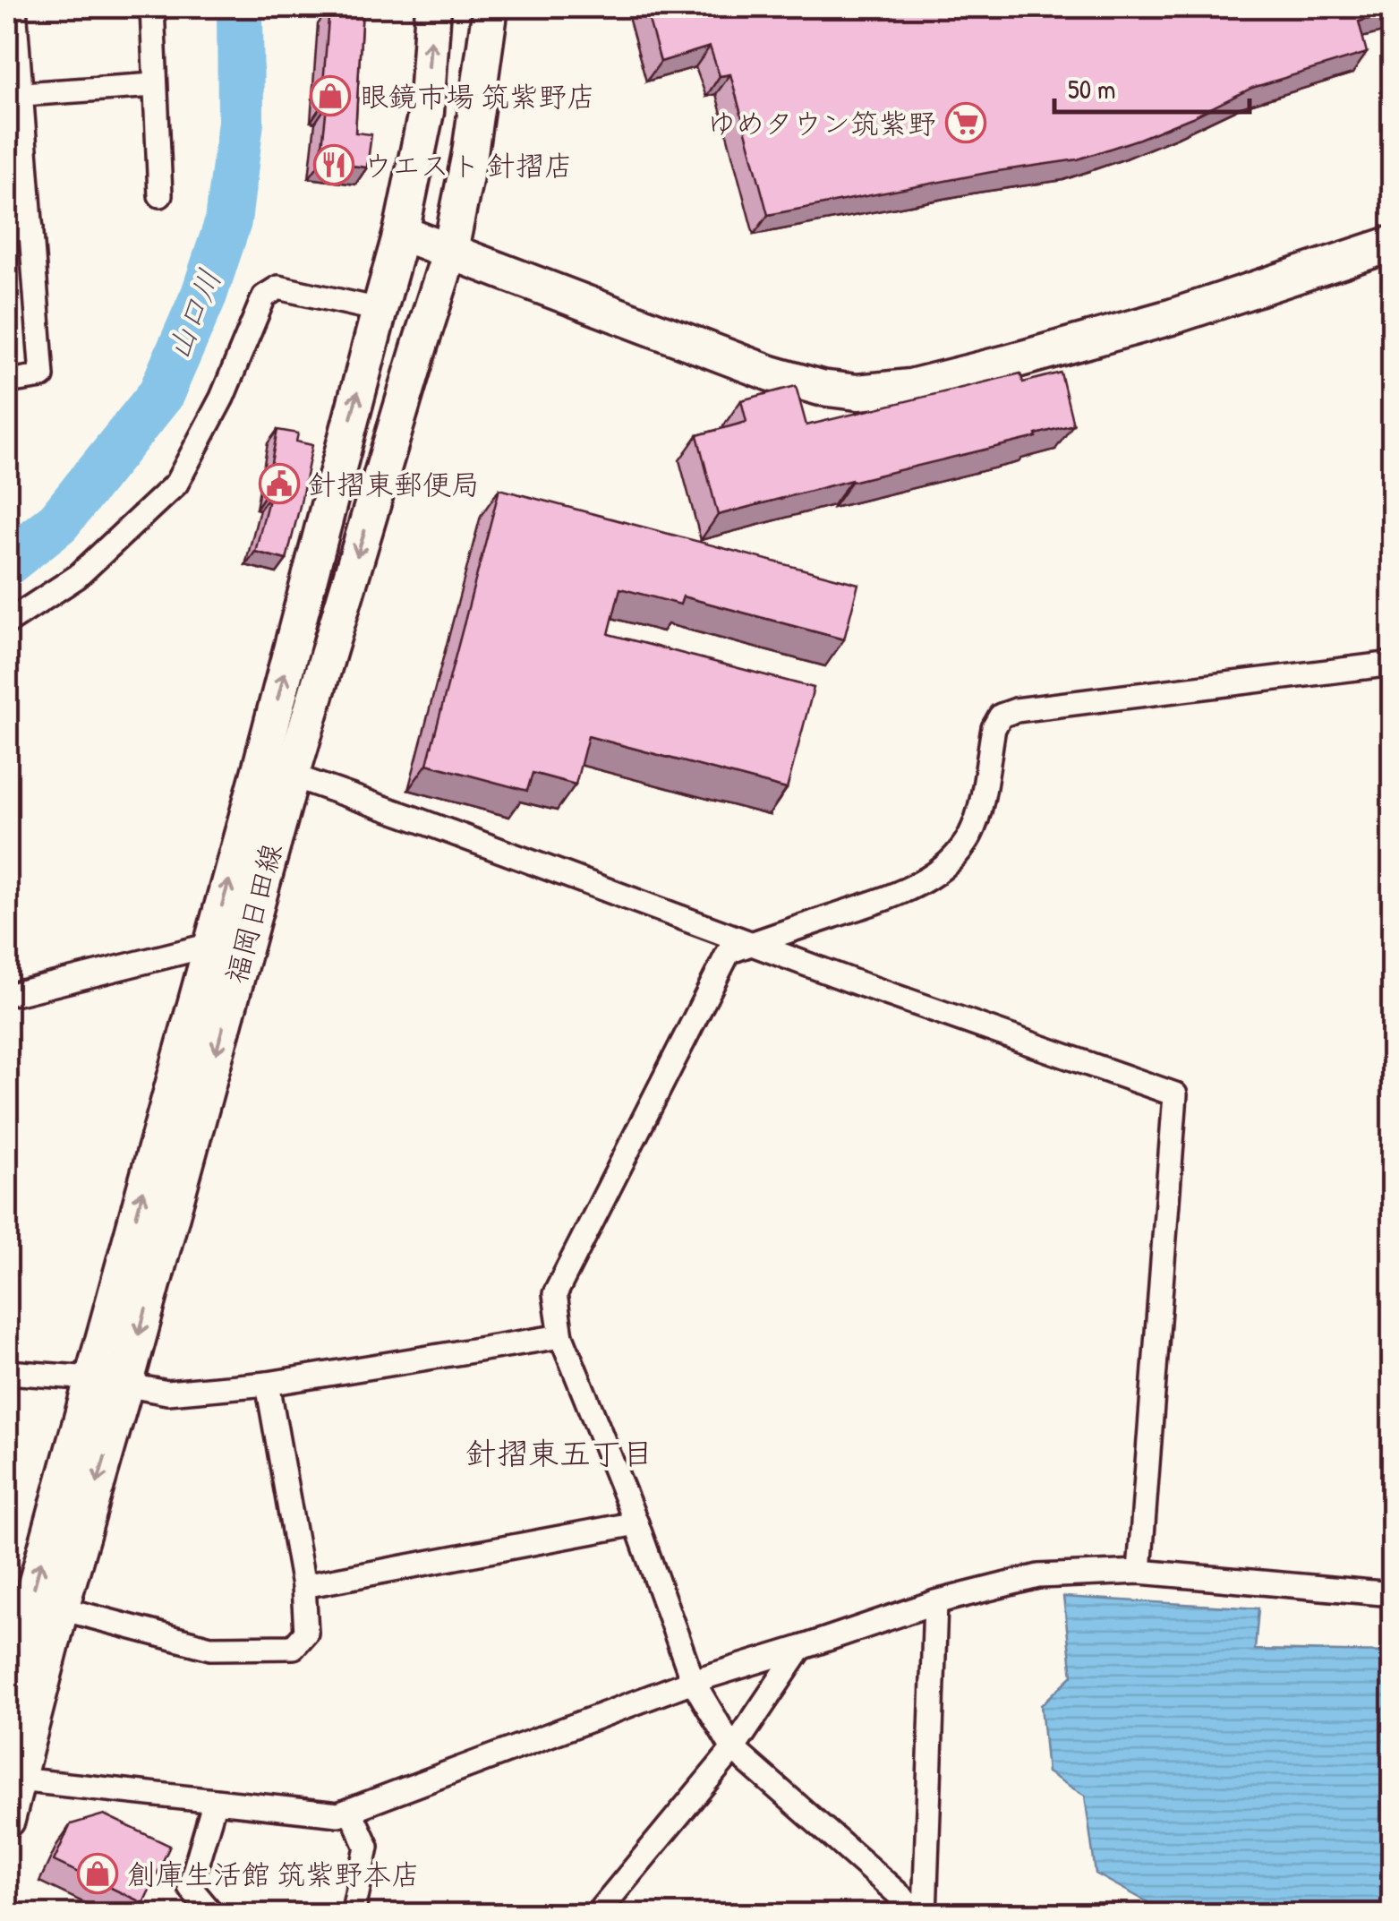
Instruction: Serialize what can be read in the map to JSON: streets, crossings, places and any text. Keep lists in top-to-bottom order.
{
  "streets": {
    "main road": ["福岡日田線"]
  },
  "districts": ["針摺東五丁目"],
  "water": ["山口川"],
  "places": {
    "shop": ["眼鏡市場 筑紫野店", "創庫生活館 筑紫野本店"],
    "supermarket": ["ゆめタウン筑紫野"],
    "restaurant": ["ウエスト 針摺店"],
    "public building": ["針摺東郵便局"]
  },
  "scale_bar": "50 m"
}
